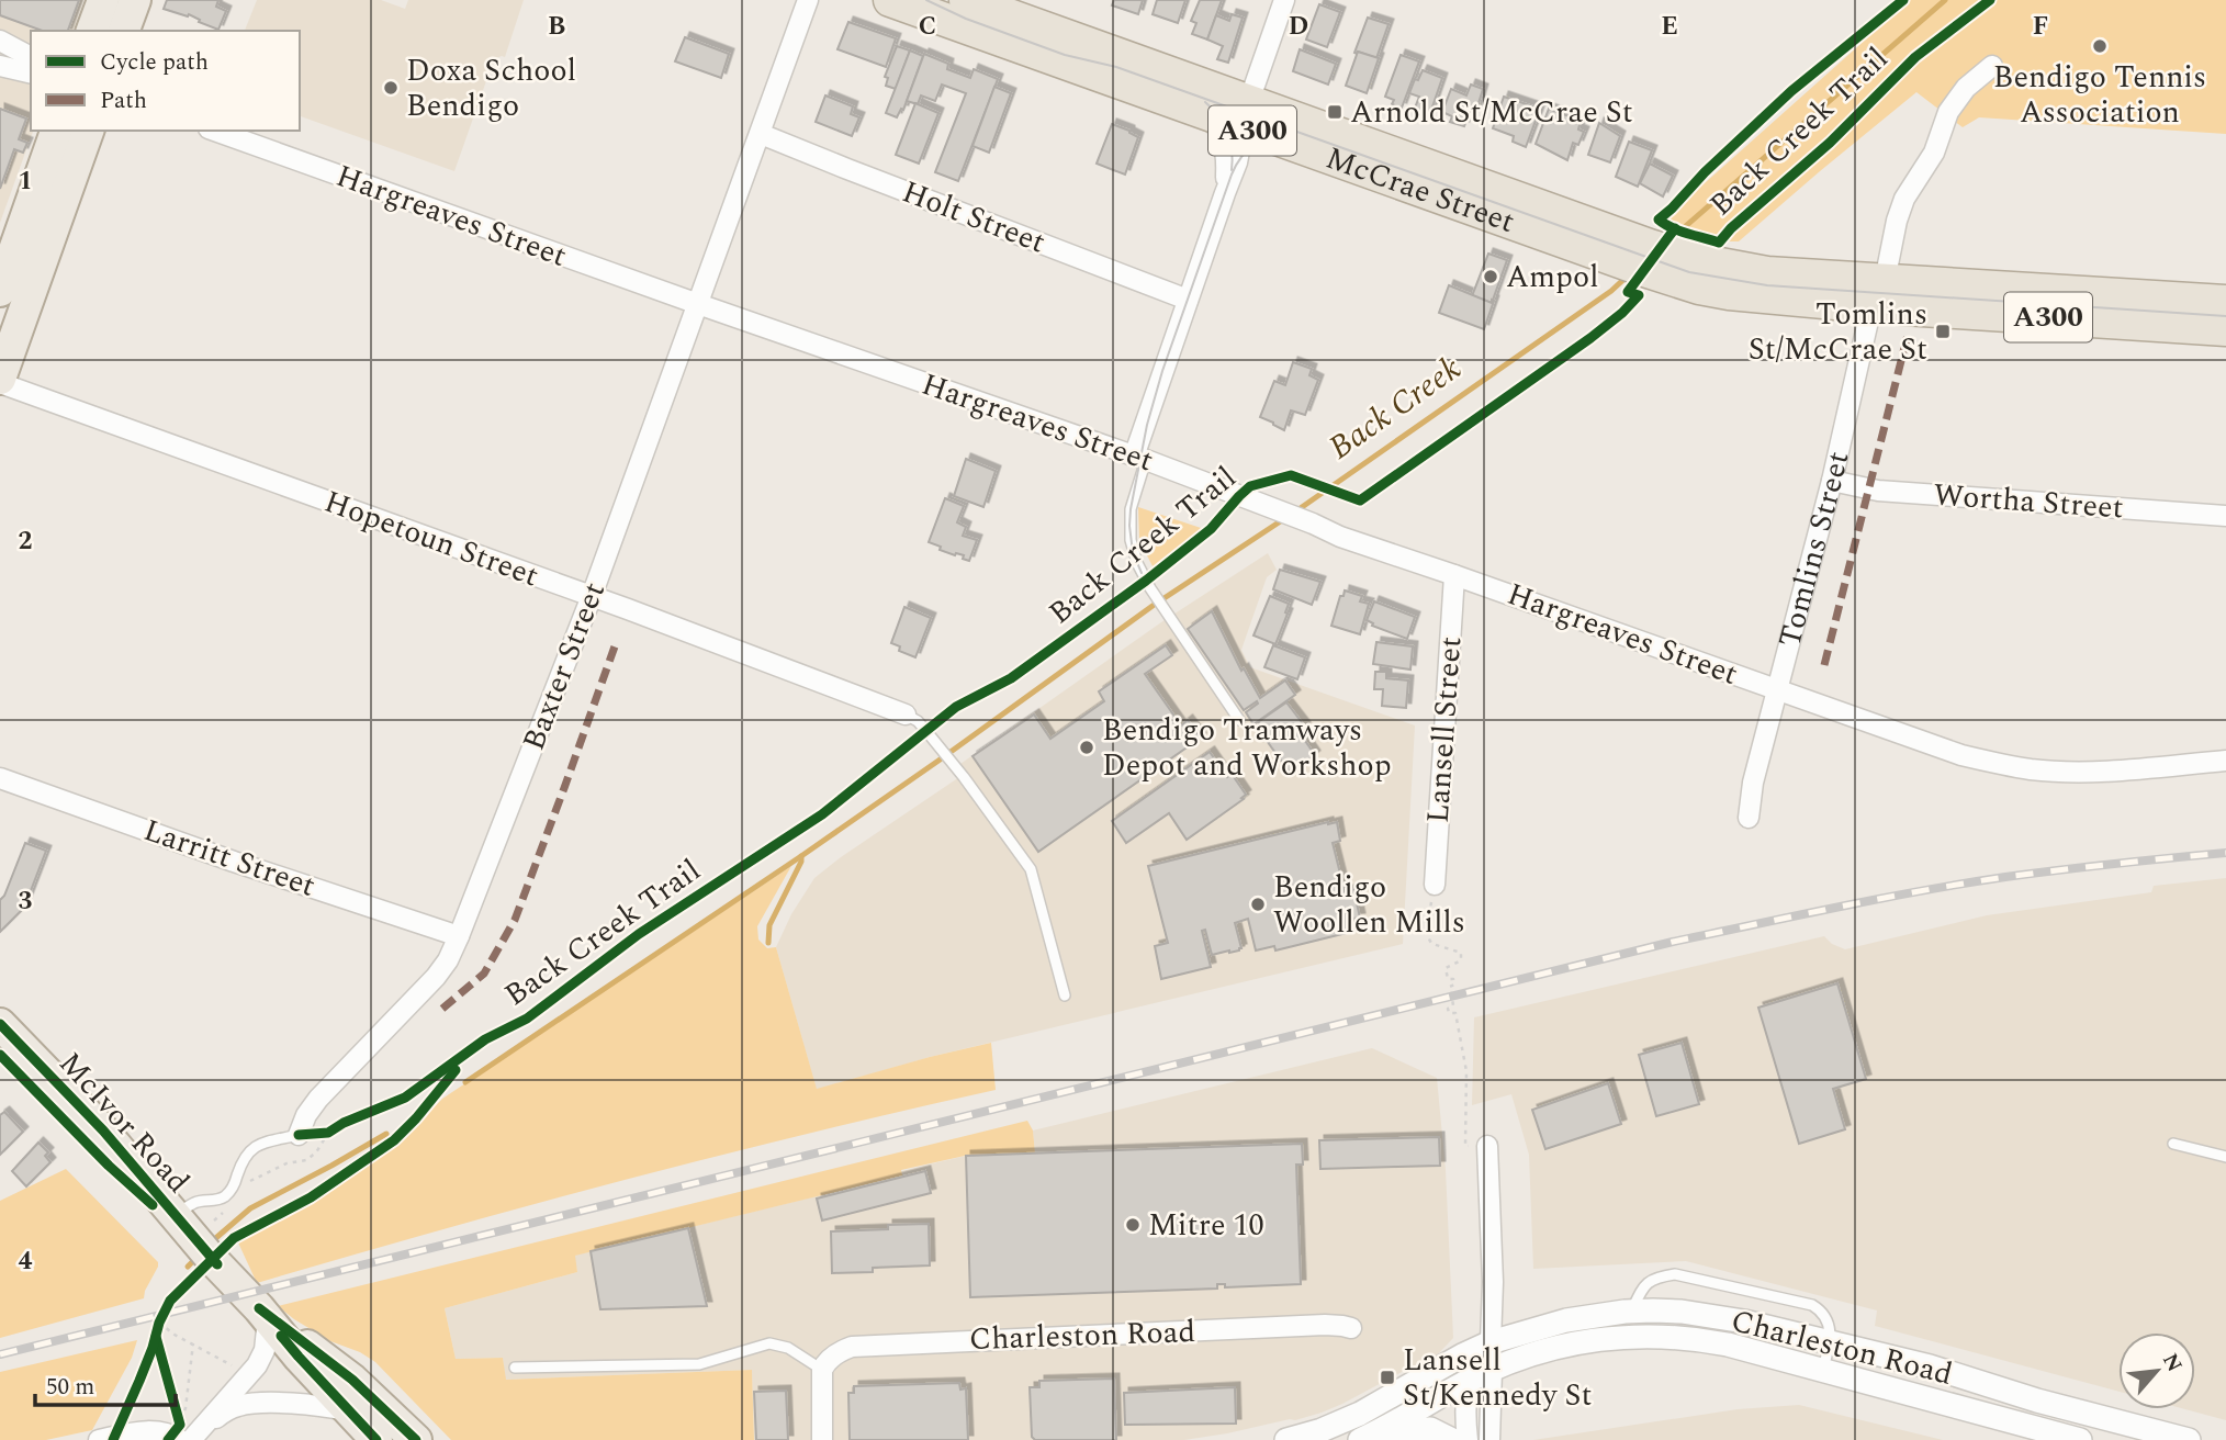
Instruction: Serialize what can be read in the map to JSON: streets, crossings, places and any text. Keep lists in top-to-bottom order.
{
  "streets": {
    "highway": ["A300", "McCrae Street"],
    "main road": ["McIvor Road"],
    "street": [
      "Hargreaves Street",
      "Holt Street",
      "Wortha Street",
      "Hopetoun Street",
      "Tomlins Street",
      "Baxter Street",
      "Lansell Street",
      "Larritt Street",
      "Charleston Road"
    ],
    "cycle path": ["Back Creek Trail"]
  },
  "crossings": [
    ["A300", "McCrae Street"],
    ["A300", "Tomlins Street"],
    ["McCrae Street", "Tomlins Street"],
    ["Hargreaves Street", "Tomlins Street"],
    ["Hargreaves Street", "Baxter Street"],
    ["Hargreaves Street", "Lansell Street"],
    ["Holt Street", "Baxter Street"],
    ["Wortha Street", "Tomlins Street"],
    ["Hopetoun Street", "Baxter Street"],
    ["Baxter Street", "Larritt Street"]
  ],
  "water": ["Back Creek"],
  "places": {
    "other": [
      "Bendigo Tennis Association",
      "Doxa School Bendigo",
      "Ampol",
      "Bendigo Tramways Depot and Workshop",
      "Bendigo Woollen Mills",
      "Mitre 10"
    ],
    "transit": ["Arnold St/McCrae St", "Tomlins St/McCrae St", "Lansell St/Kennedy St"]
  },
  "legend": ["Cycle path", "Path"],
  "scale_bar": "50 m",
  "north": "top right",
  "grid": {
    "columns": [
      "B",
      "C",
      "D",
      "E",
      "F"
    ],
    "rows": [
      "1",
      "2",
      "3",
      "4"
    ]
  }
}
